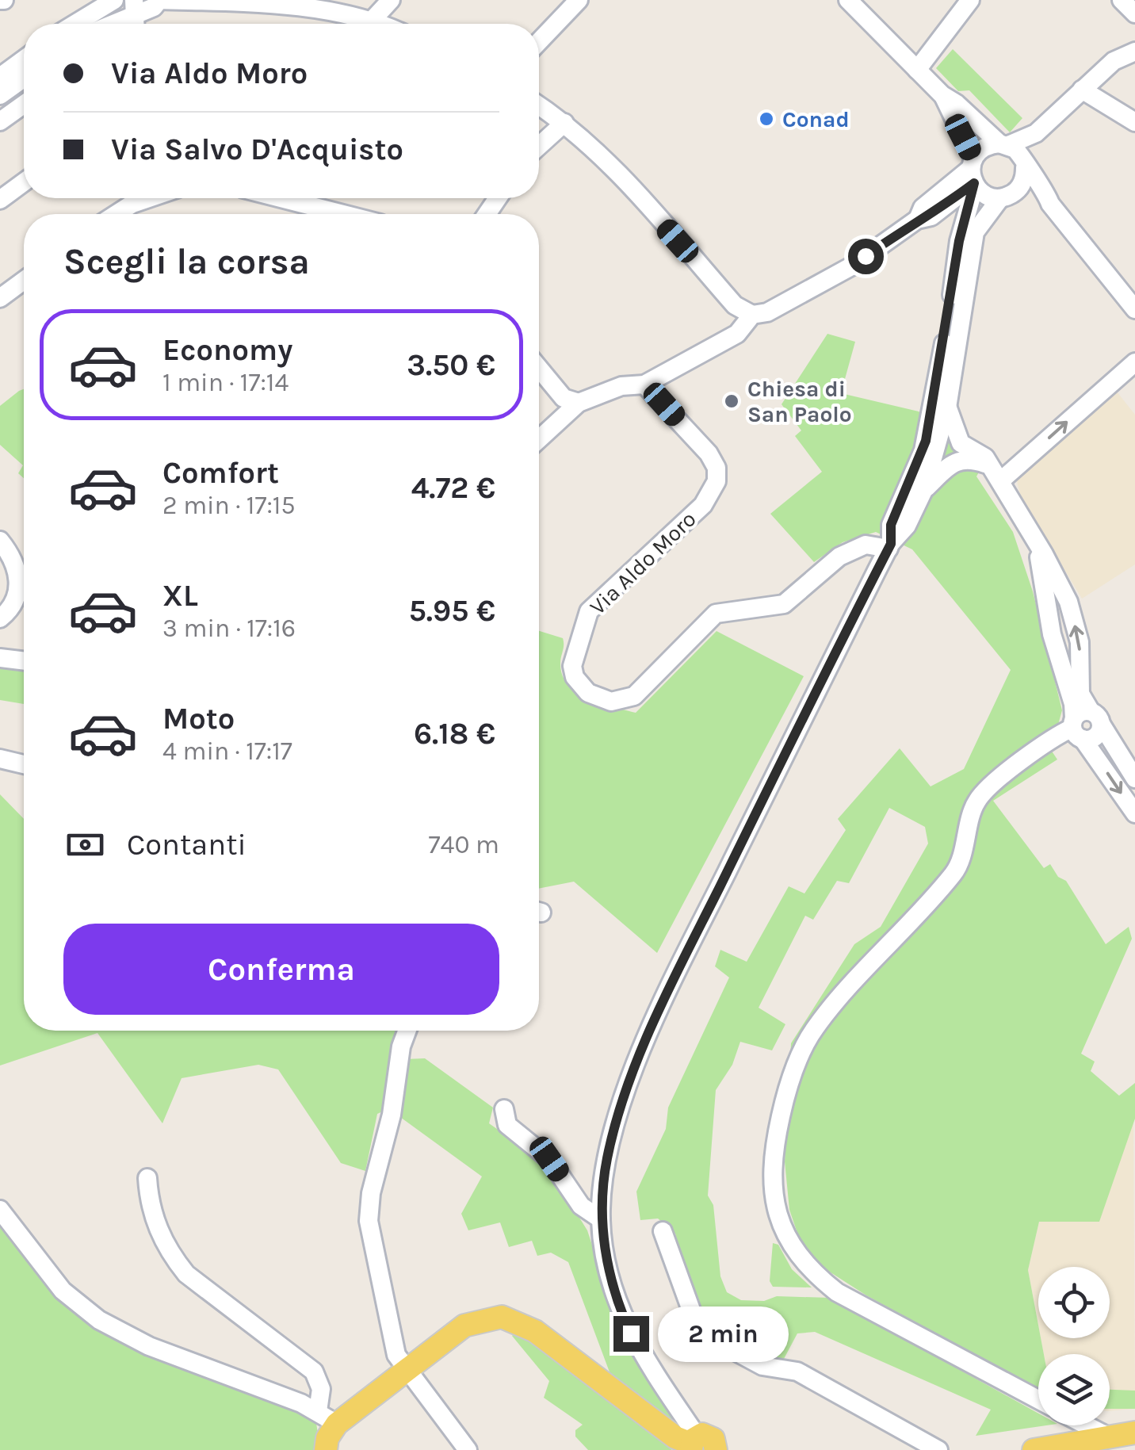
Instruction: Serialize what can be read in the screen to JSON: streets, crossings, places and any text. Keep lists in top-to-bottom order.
{
  "streets": {
    "street": ["Via Aldo Moro"]
  },
  "places": ["Conad", "Chiesa di San Paolo"],
  "page": {
    "banner": ["Via Aldo Moro", "Via Salvo D'Acquisto"],
    "heading": "Scegli la corsa",
    "list": [
      {
        "name": "Economy",
        "note": "1 min · 17:14",
        "value": "3.50 €"
      },
      {
        "name": "Comfort",
        "note": "2 min · 17:15",
        "value": "4.72 €"
      },
      {
        "name": "XL",
        "note": "3 min · 17:16",
        "value": "5.95 €"
      },
      {
        "name": "Moto",
        "note": "4 min · 17:17",
        "value": "6.18 €"
      }
    ],
    "pay": ["Contanti", "740 m"],
    "buttons": "Conferma",
    "bubble": "2 min"
  }
}
